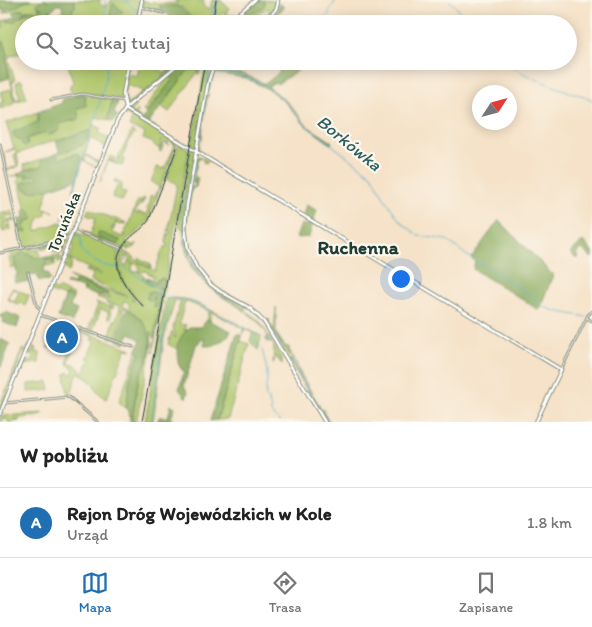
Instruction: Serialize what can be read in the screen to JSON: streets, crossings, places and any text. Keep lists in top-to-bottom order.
{
  "streets": {
    "street": ["Toruńska"]
  },
  "districts": ["Ruchenna"],
  "water": ["Borkówka"],
  "north": "top right",
  "page": {
    "search": "Szukaj tutaj",
    "pins": "A",
    "heading": "W pobliżu",
    "list": [
      {
        "mark": "A",
        "name": "Rejon Dróg Wojewódzkich w Kole",
        "note": "Urząd",
        "value": "1.8 km"
      }
    ],
    "nav": ["Mapa", "Trasa", "Zapisane"]
  }
}
